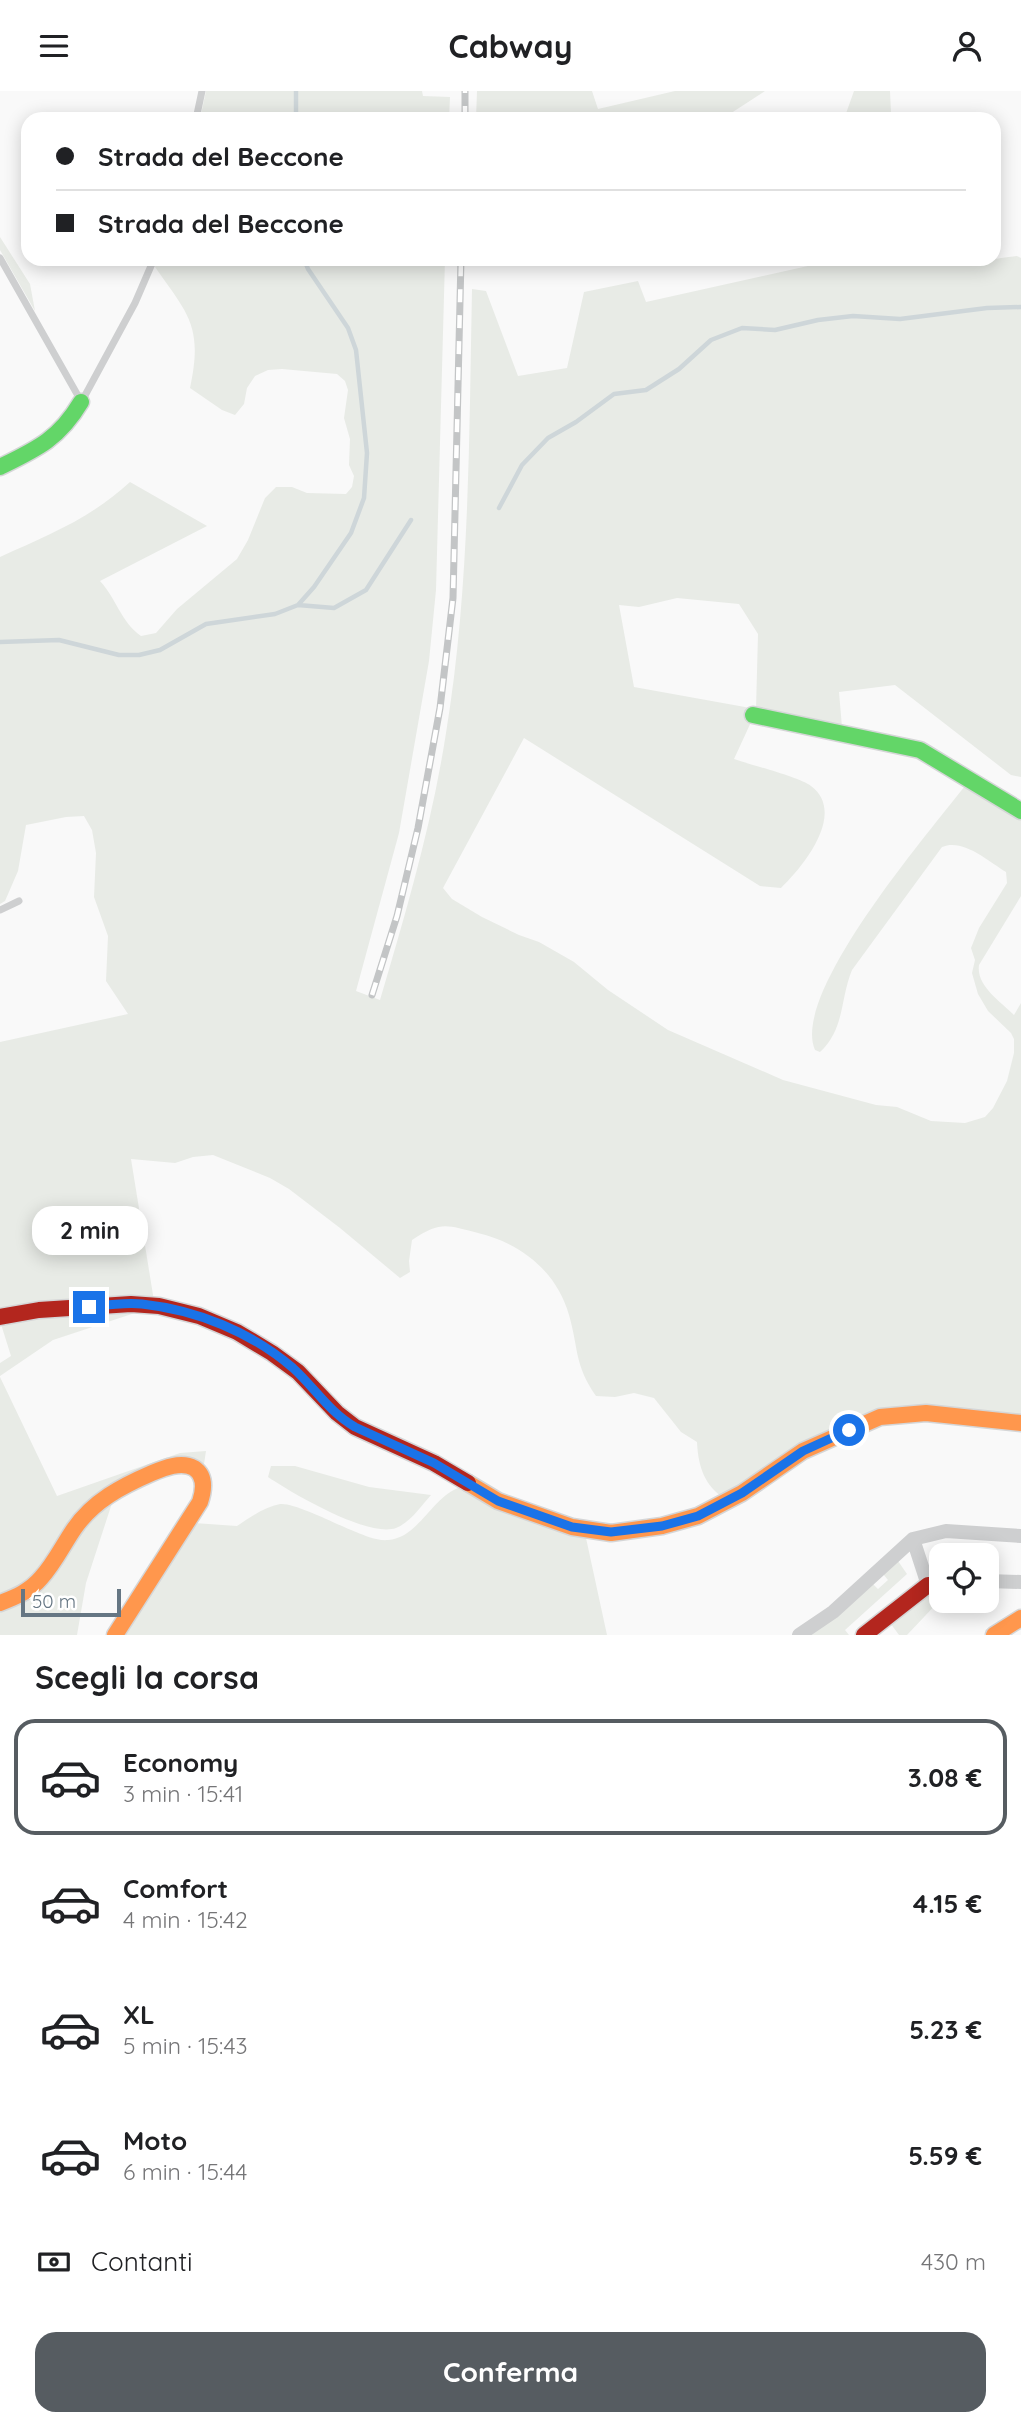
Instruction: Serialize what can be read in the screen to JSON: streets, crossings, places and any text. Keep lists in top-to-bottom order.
{
  "scale_bar": "50 m",
  "page": {
    "header": "Cabway",
    "banner": ["Strada del Beccone", "Strada del Beccone"],
    "bubble": "2 min",
    "scale": "50 m",
    "heading": "Scegli la corsa",
    "list": [
      {
        "name": "Economy",
        "note": "3 min · 15:41",
        "value": "3.08 €"
      },
      {
        "name": "Comfort",
        "note": "4 min · 15:42",
        "value": "4.15 €"
      },
      {
        "name": "XL",
        "note": "5 min · 15:43",
        "value": "5.23 €"
      },
      {
        "name": "Moto",
        "note": "6 min · 15:44",
        "value": "5.59 €"
      }
    ],
    "pay": ["Contanti", "430 m"],
    "buttons": "Conferma"
  }
}
